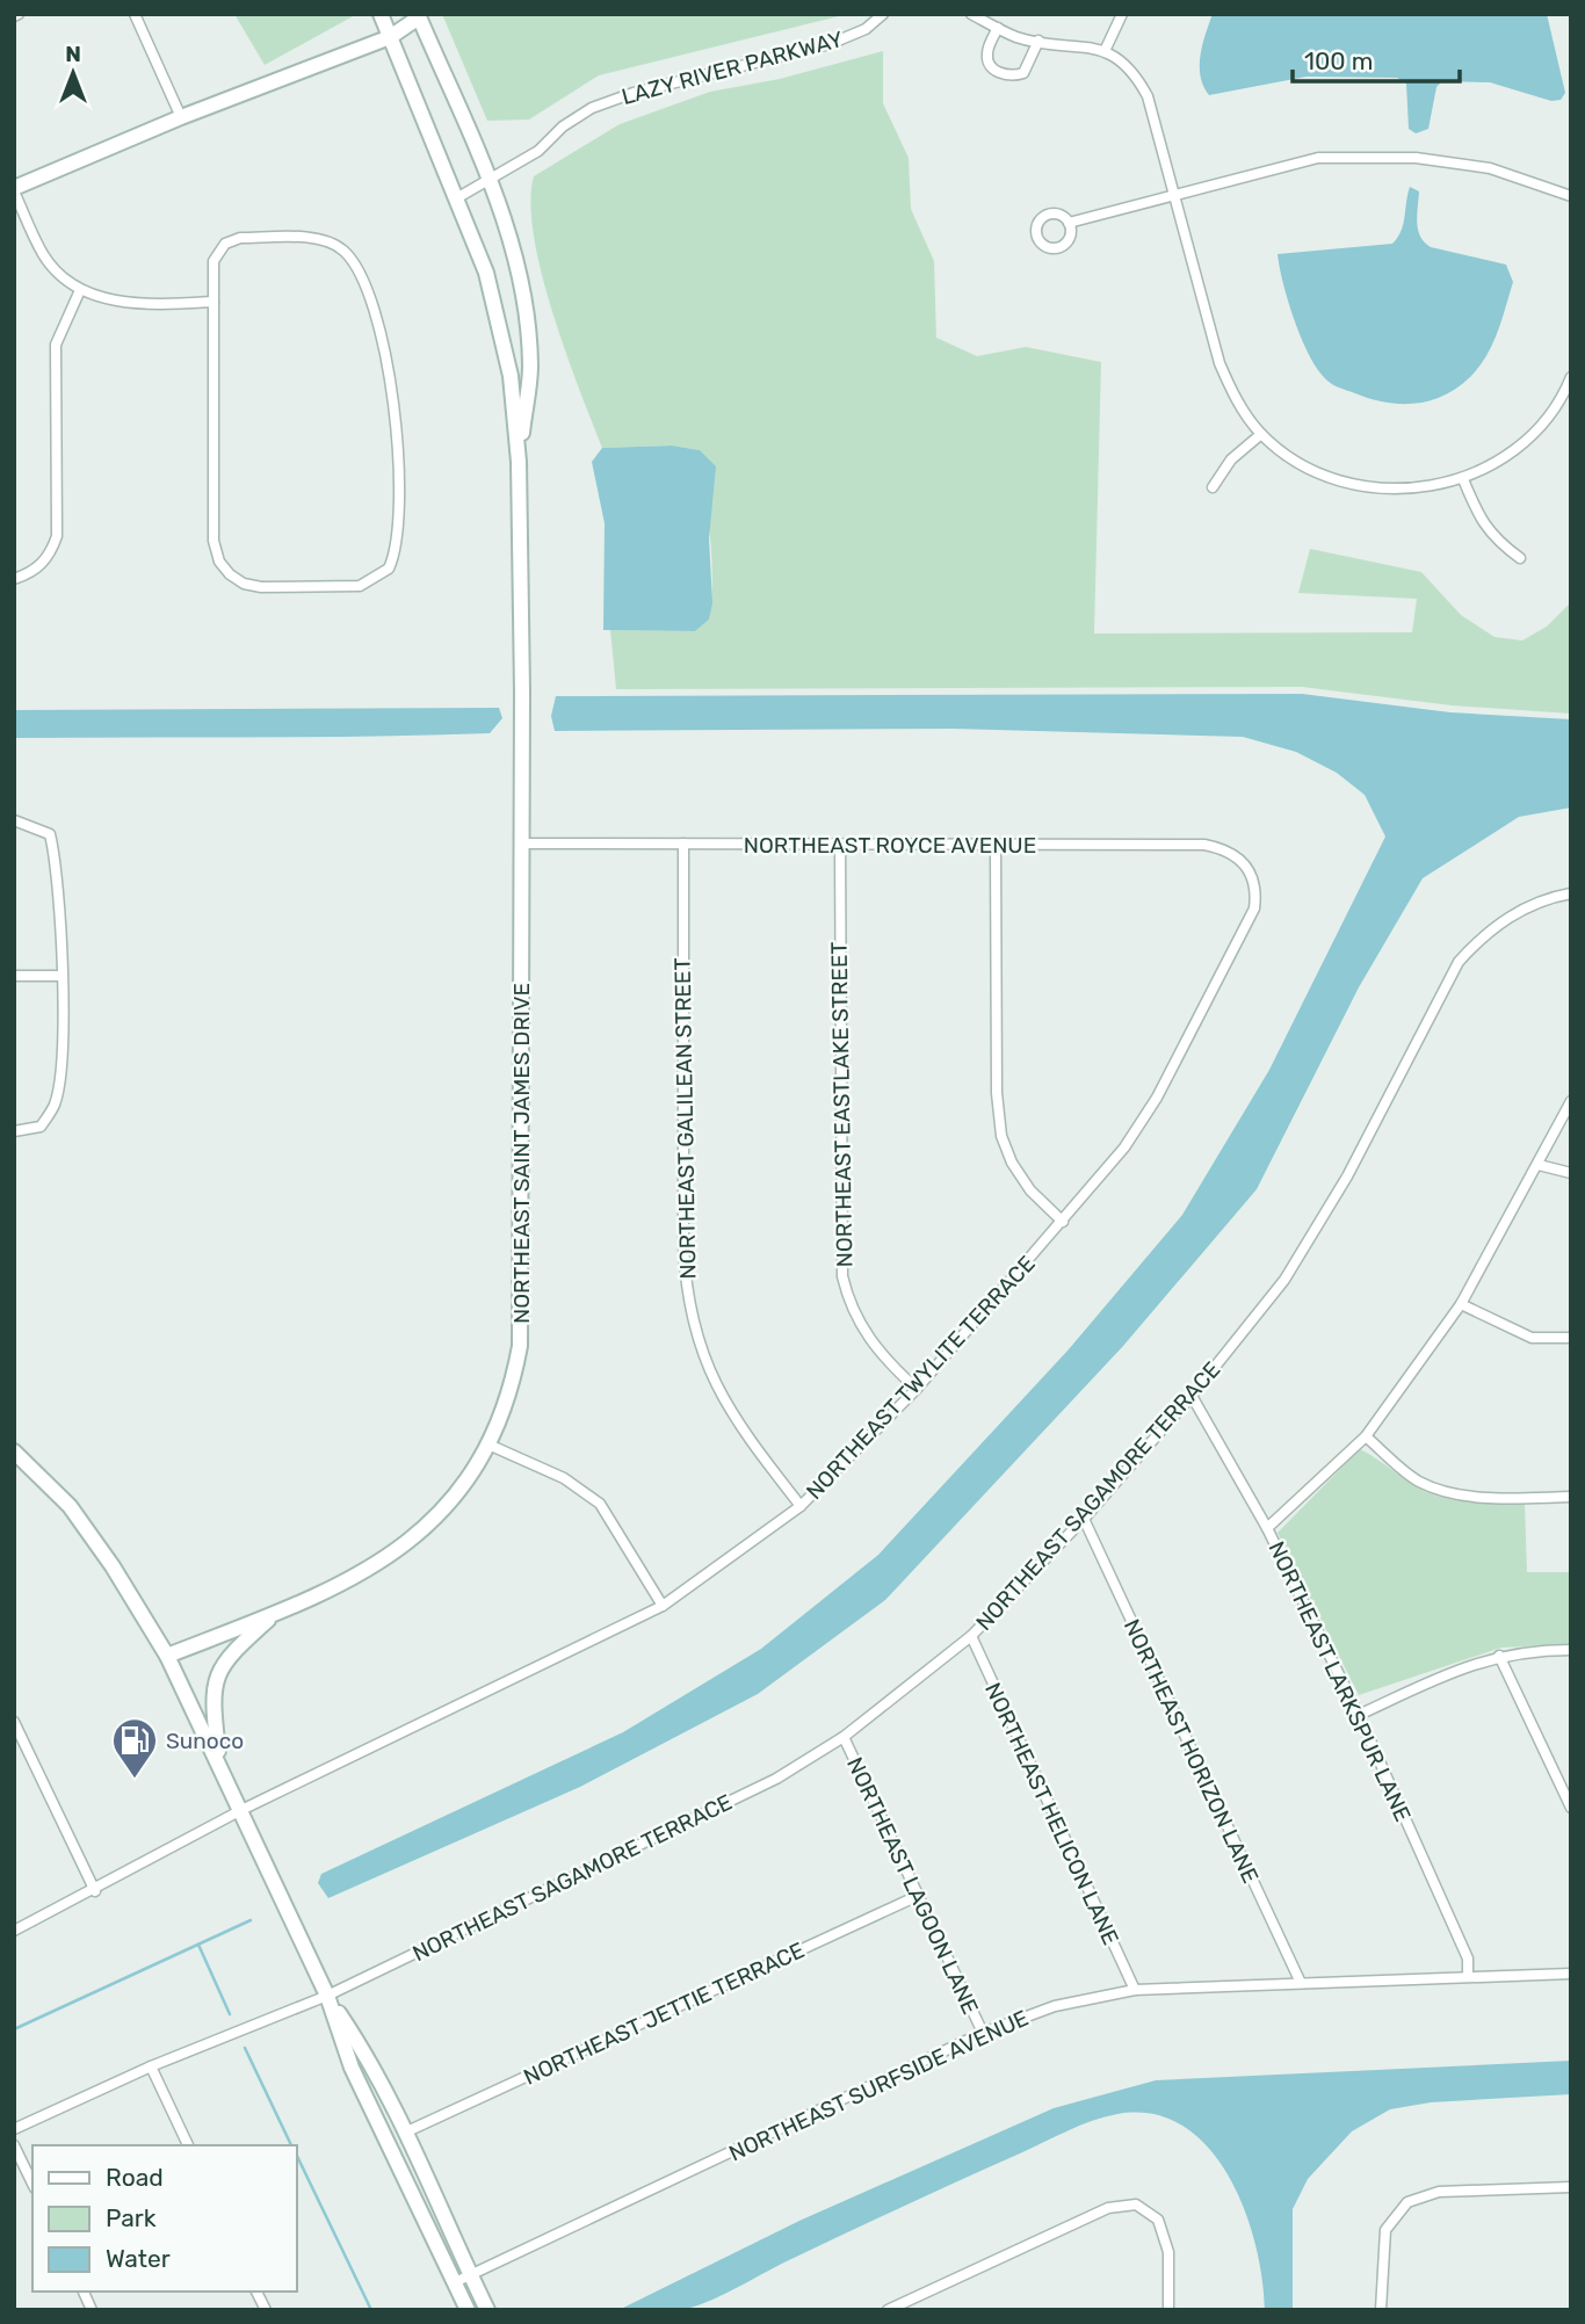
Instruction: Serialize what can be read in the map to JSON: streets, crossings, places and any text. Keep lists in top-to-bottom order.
{
  "streets": {
    "main road": ["NORTHEAST SAINT JAMES DRIVE"],
    "street": [
      "LAZY RIVER PARKWAY",
      "NORTHEAST ROYCE AVENUE",
      "NORTHEAST EASTLAKE STREET",
      "NORTHEAST GALILEAN STREET",
      "NORTHEAST TWYLITE TERRACE",
      "NORTHEAST SAGAMORE TERRACE",
      "NORTHEAST LARKSPUR LANE",
      "NORTHEAST HORIZON LANE",
      "NORTHEAST HELICON LANE",
      "NORTHEAST LAGOON LANE",
      "NORTHEAST JETTIE TERRACE",
      "NORTHEAST SURFSIDE AVENUE"
    ]
  },
  "crossings": [
    ["LAZY RIVER PARKWAY", "NORTHEAST SAINT JAMES DRIVE"],
    ["NORTHEAST ROYCE AVENUE", "NORTHEAST EASTLAKE STREET"],
    ["NORTHEAST ROYCE AVENUE", "NORTHEAST GALILEAN STREET"],
    ["NORTHEAST ROYCE AVENUE", "NORTHEAST SAINT JAMES DRIVE"],
    ["NORTHEAST ROYCE AVENUE", "NORTHEAST TWYLITE TERRACE"],
    ["NORTHEAST EASTLAKE STREET", "NORTHEAST TWYLITE TERRACE"],
    ["NORTHEAST GALILEAN STREET", "NORTHEAST TWYLITE TERRACE"],
    ["NORTHEAST SAGAMORE TERRACE", "NORTHEAST LARKSPUR LANE"],
    ["NORTHEAST SAGAMORE TERRACE", "NORTHEAST HORIZON LANE"],
    ["NORTHEAST SAGAMORE TERRACE", "NORTHEAST HELICON LANE"],
    ["NORTHEAST SAGAMORE TERRACE", "NORTHEAST LAGOON LANE"],
    ["NORTHEAST LARKSPUR LANE", "NORTHEAST SURFSIDE AVENUE"],
    ["NORTHEAST HORIZON LANE", "NORTHEAST SURFSIDE AVENUE"],
    ["NORTHEAST HELICON LANE", "NORTHEAST SURFSIDE AVENUE"],
    ["NORTHEAST LAGOON LANE", "NORTHEAST JETTIE TERRACE"],
    ["NORTHEAST LAGOON LANE", "NORTHEAST SURFSIDE AVENUE"]
  ],
  "places": {
    "fuel station": ["Sunoco"]
  },
  "legend": ["Road", "Park", "Water"],
  "scale_bar": "100 m",
  "north": "top"
}
